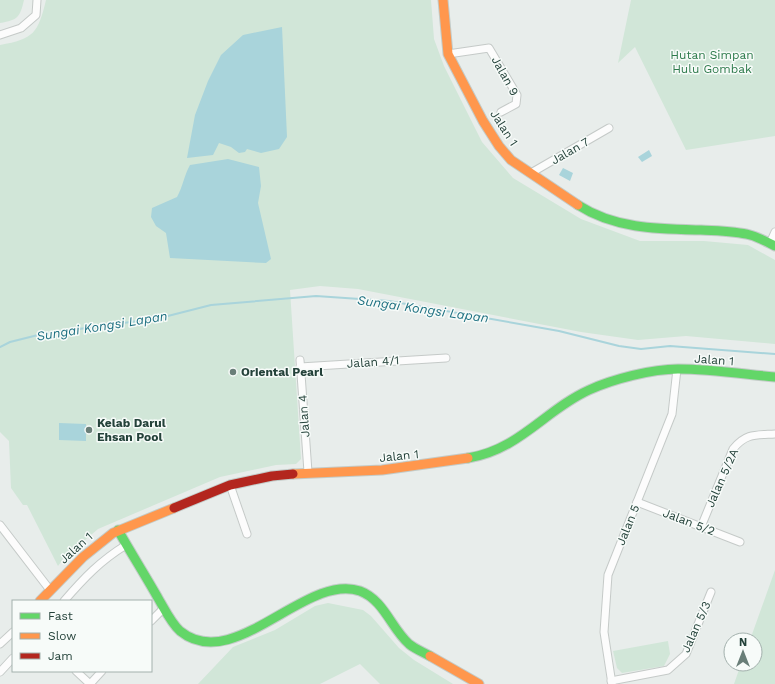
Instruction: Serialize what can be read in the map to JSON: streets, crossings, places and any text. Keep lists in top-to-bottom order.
{
  "streets": {
    "street": [
      "Jalan 9",
      "Jalan 1",
      "Jalan 7",
      "Jalan 4/1",
      "Jalan 4",
      "Jalan 5/2A",
      "Jalan 5/2",
      "Jalan 5",
      "Jalan 5/3"
    ]
  },
  "crossings": [
    ["Jalan 9", "Jalan 1"],
    ["Jalan 1", "Jalan 7"],
    ["Jalan 1", "Jalan 4"],
    ["Jalan 1", "Jalan 5"],
    ["Jalan 4/1", "Jalan 4"],
    ["Jalan 5/2A", "Jalan 5/2"],
    ["Jalan 5/2", "Jalan 5"],
    ["Jalan 5", "Jalan 5/3"]
  ],
  "water": ["Sungai Kongsi Lapan"],
  "parks": ["Hutan Simpan Hulu Gombak"],
  "places": ["Oriental Pearl", "Kelab Darul Ehsan Pool"],
  "legend": ["Fast", "Slow", "Jam"],
  "north": "top"
}
